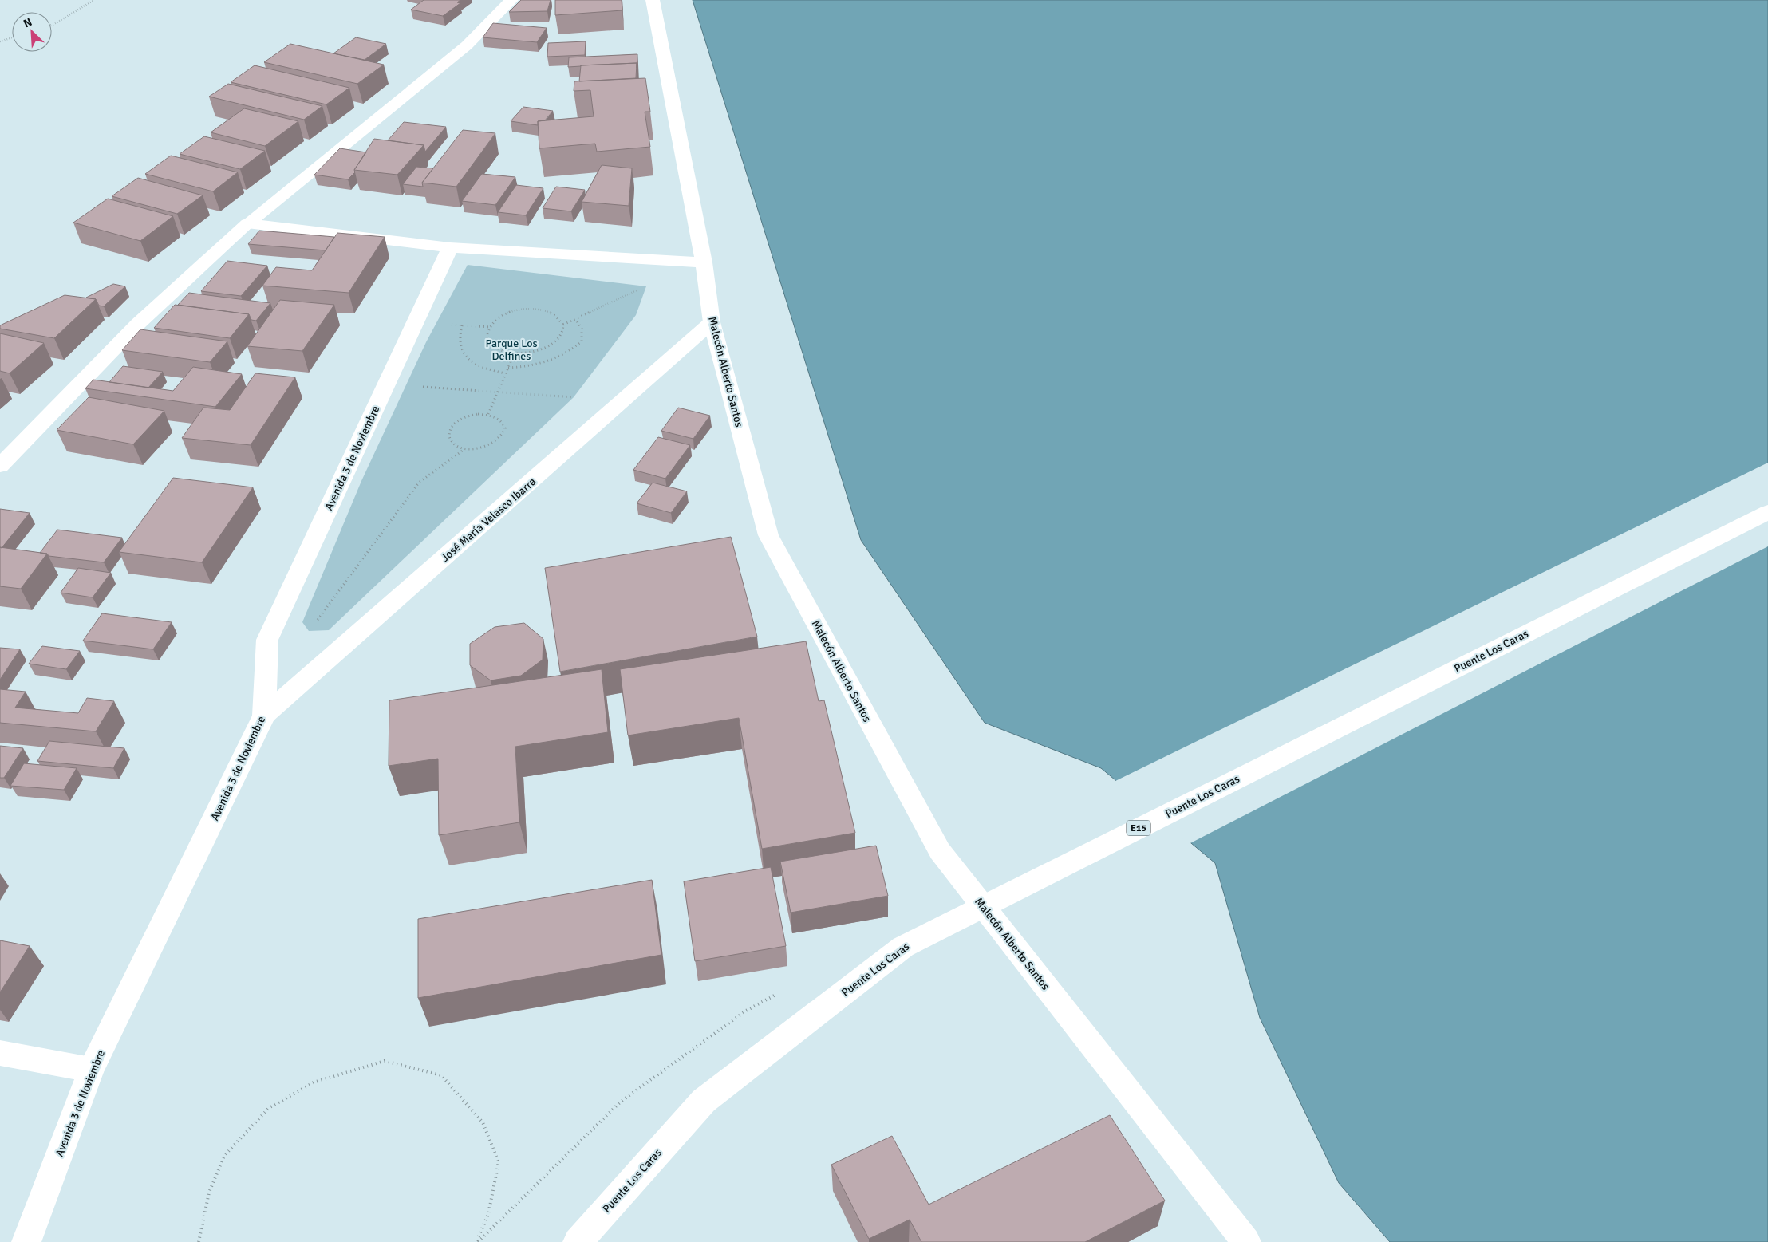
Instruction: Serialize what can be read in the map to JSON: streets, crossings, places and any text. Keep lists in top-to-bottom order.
{
  "streets": {
    "main road": [
      "Malecón Alberto Santos",
      "Avenida 3 de Noviembre",
      "José María Velasco Ibarra",
      "Puente Los Caras",
      "E15"
    ]
  },
  "crossings": [
    ["Malecón Alberto Santos", "José María Velasco Ibarra"],
    ["Avenida 3 de Noviembre", "José María Velasco Ibarra"]
  ],
  "parks": ["Parque Los Delfines"],
  "north": "top left"
}
